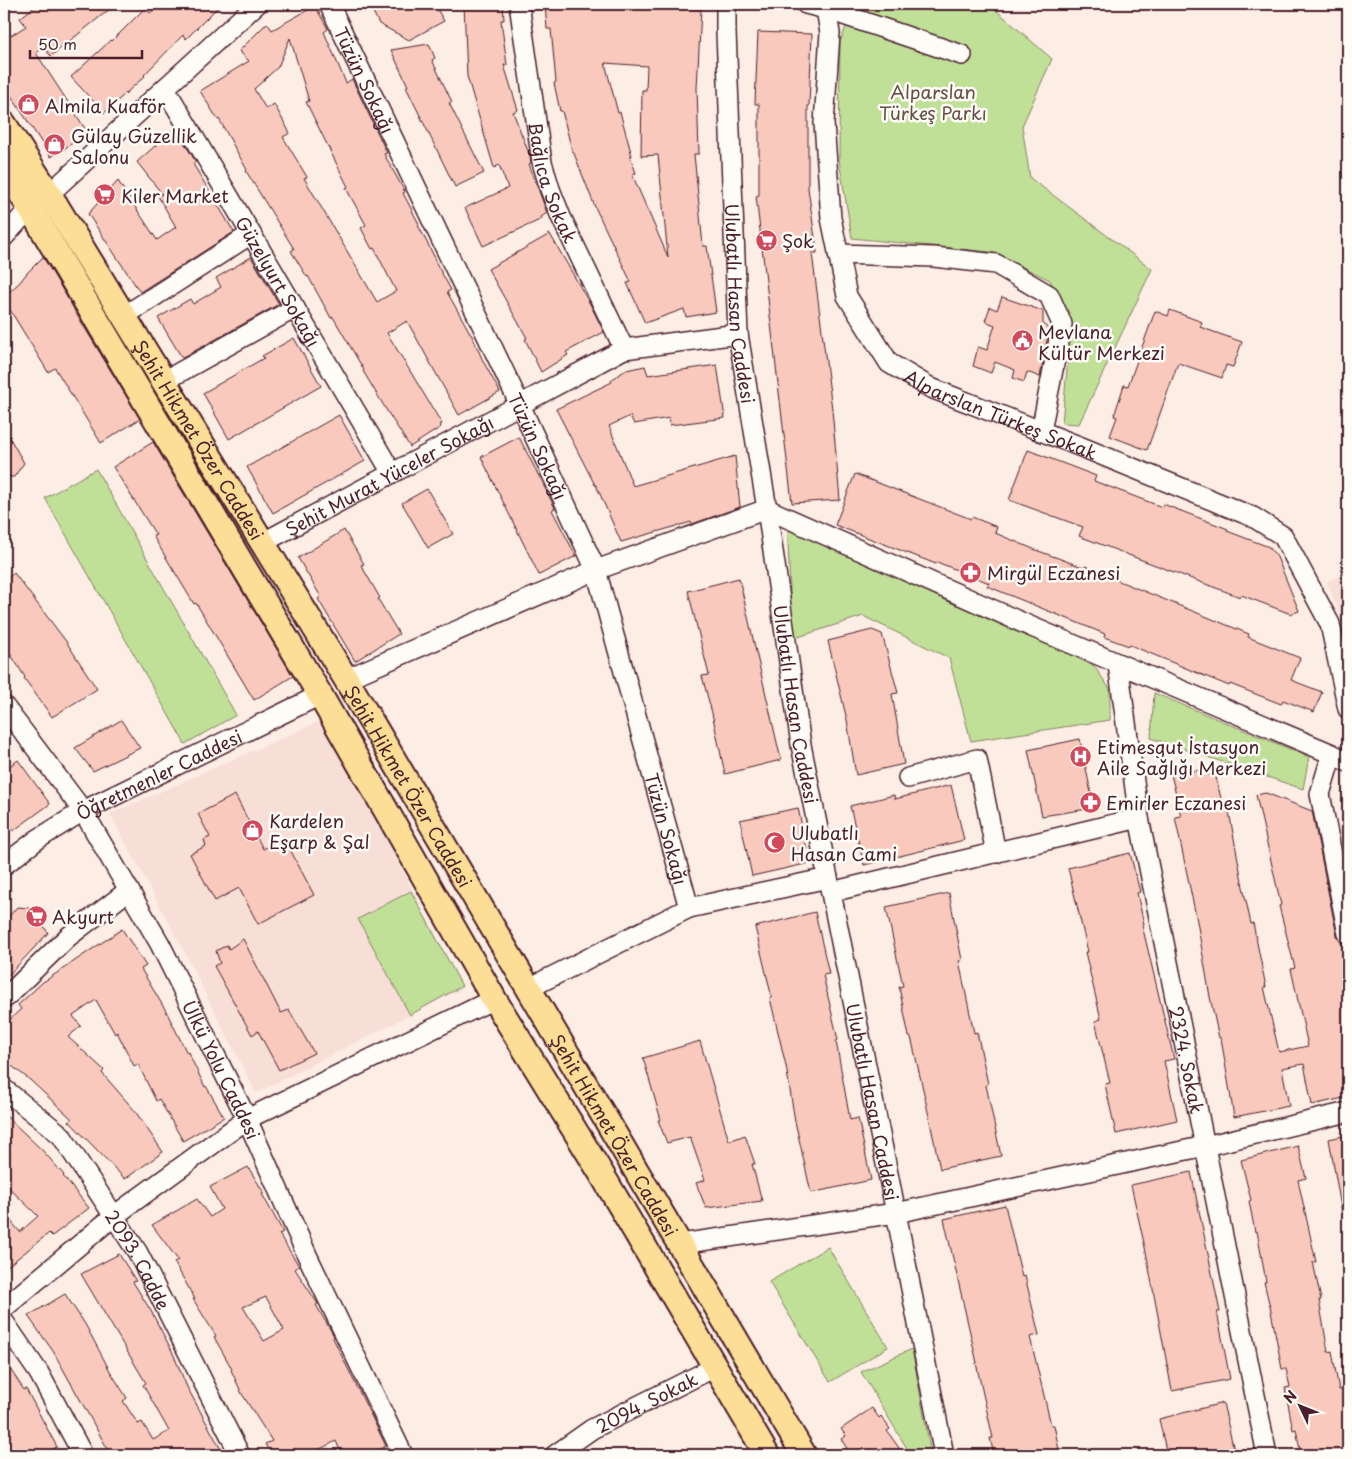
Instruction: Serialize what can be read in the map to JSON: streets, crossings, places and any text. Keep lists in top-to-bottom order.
{
  "streets": {
    "main road": ["Şehit Hikmet Özer Caddesi"],
    "street": [
      "Tüzün Sokağı",
      "Bağlıca Sokak",
      "Güzelyurt Sokağı",
      "Ulubatlı Hasan Caddesi",
      "Alparslan Türkeş Sokak",
      "Şehit Murat Yüceler Sokağı",
      "Öğretmenler Caddesi",
      "2324. Sokak",
      "Ülkü Yolu Caddesi",
      "2093. Cadde",
      "2094. Sokak"
    ]
  },
  "crossings": [
    ["Tüzün Sokağı", "Şehit Murat Yüceler Sokağı"],
    ["Bağlıca Sokak", "Şehit Murat Yüceler Sokağı"],
    ["Güzelyurt Sokağı", "Şehit Murat Yüceler Sokağı"],
    ["Ulubatlı Hasan Caddesi", "Şehit Murat Yüceler Sokağı"],
    ["Şehit Hikmet Özer Caddesi", "Şehit Murat Yüceler Sokağı"],
    ["Şehit Hikmet Özer Caddesi", "Öğretmenler Caddesi"],
    ["Şehit Hikmet Özer Caddesi", "2094. Sokak"],
    ["Öğretmenler Caddesi", "Ülkü Yolu Caddesi"]
  ],
  "parks": ["Alparslan Türkeş Parkı"],
  "places": {
    "shop": ["Almila Kuaför", "Gülay Güzellik Salonu", "Kardelen Eşarp & Şal"],
    "supermarket": ["Kiler Market", "Şok", "Akyurt"],
    "public building": ["Mevlana Kültür Merkezi"],
    "pharmacy": ["Mirgül Eczanesi", "Emirler Eczanesi"],
    "hospital": ["Etimesgut İstasyon Aile Sağlığı Merkezi"],
    "mosque": ["Ulubatlı Hasan Cami"]
  },
  "scale_bar": "50 m",
  "north": "top left"
}
